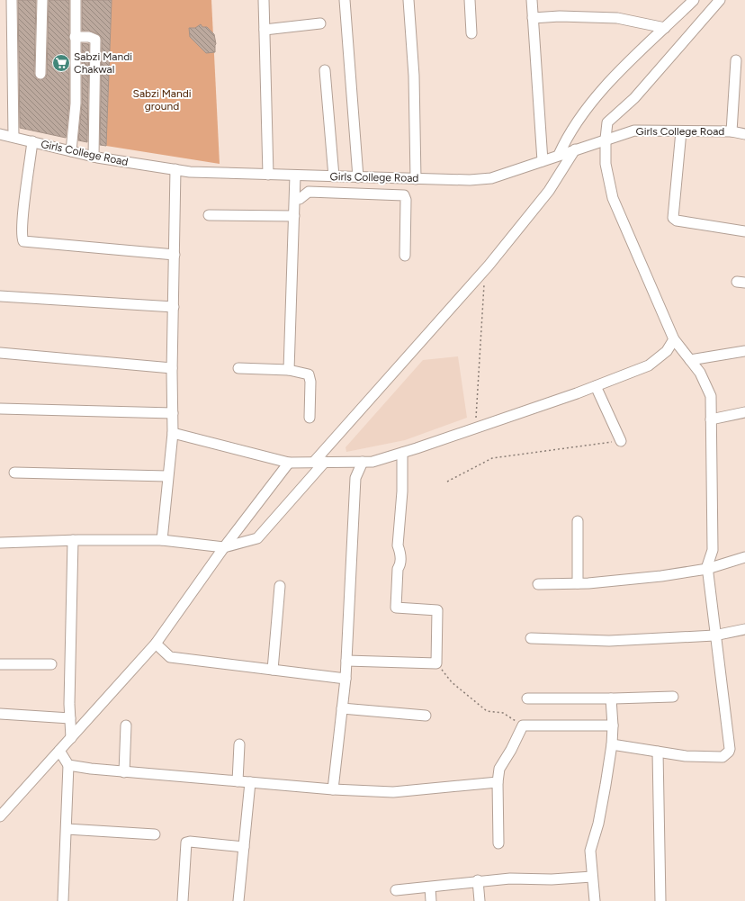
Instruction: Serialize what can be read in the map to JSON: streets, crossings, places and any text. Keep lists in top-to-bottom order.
{
  "streets": {
    "street": ["Girls College Road"]
  },
  "parks": ["Sabzi Mandi ground"],
  "places": {
    "supermarket": ["Sabzi Mandi Chakwal"]
  }
}
